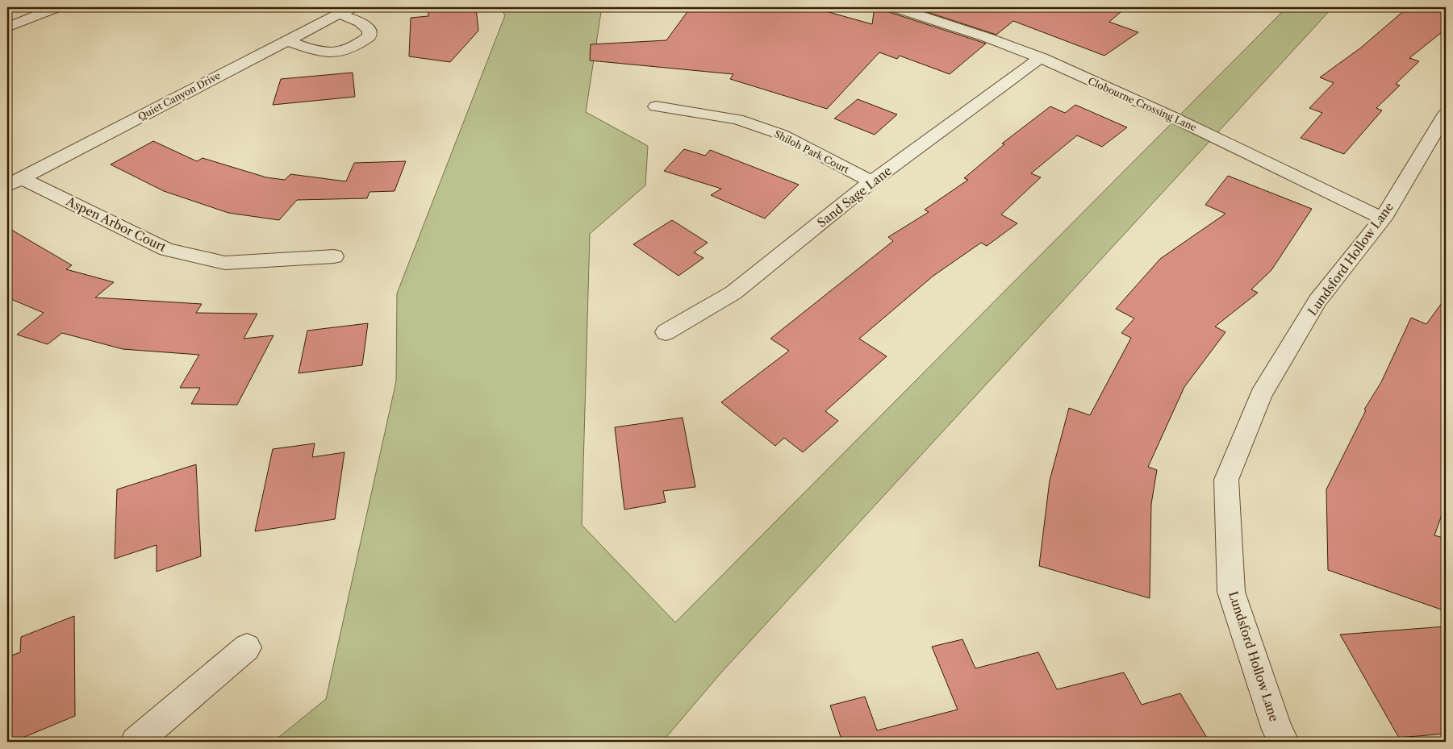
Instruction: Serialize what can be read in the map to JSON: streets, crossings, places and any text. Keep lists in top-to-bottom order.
{
  "streets": {
    "street": [
      "Quiet Canyon Drive",
      "Clobourne Crossing Lane",
      "Shiloh Park Court",
      "Sand Sage Lane",
      "Aspen Arbor Court",
      "Lundsford Hollow Lane"
    ]
  },
  "crossings": [
    ["Quiet Canyon Drive", "Aspen Arbor Court"],
    ["Clobourne Crossing Lane", "Sand Sage Lane"],
    ["Clobourne Crossing Lane", "Lundsford Hollow Lane"],
    ["Shiloh Park Court", "Sand Sage Lane"]
  ]
}
